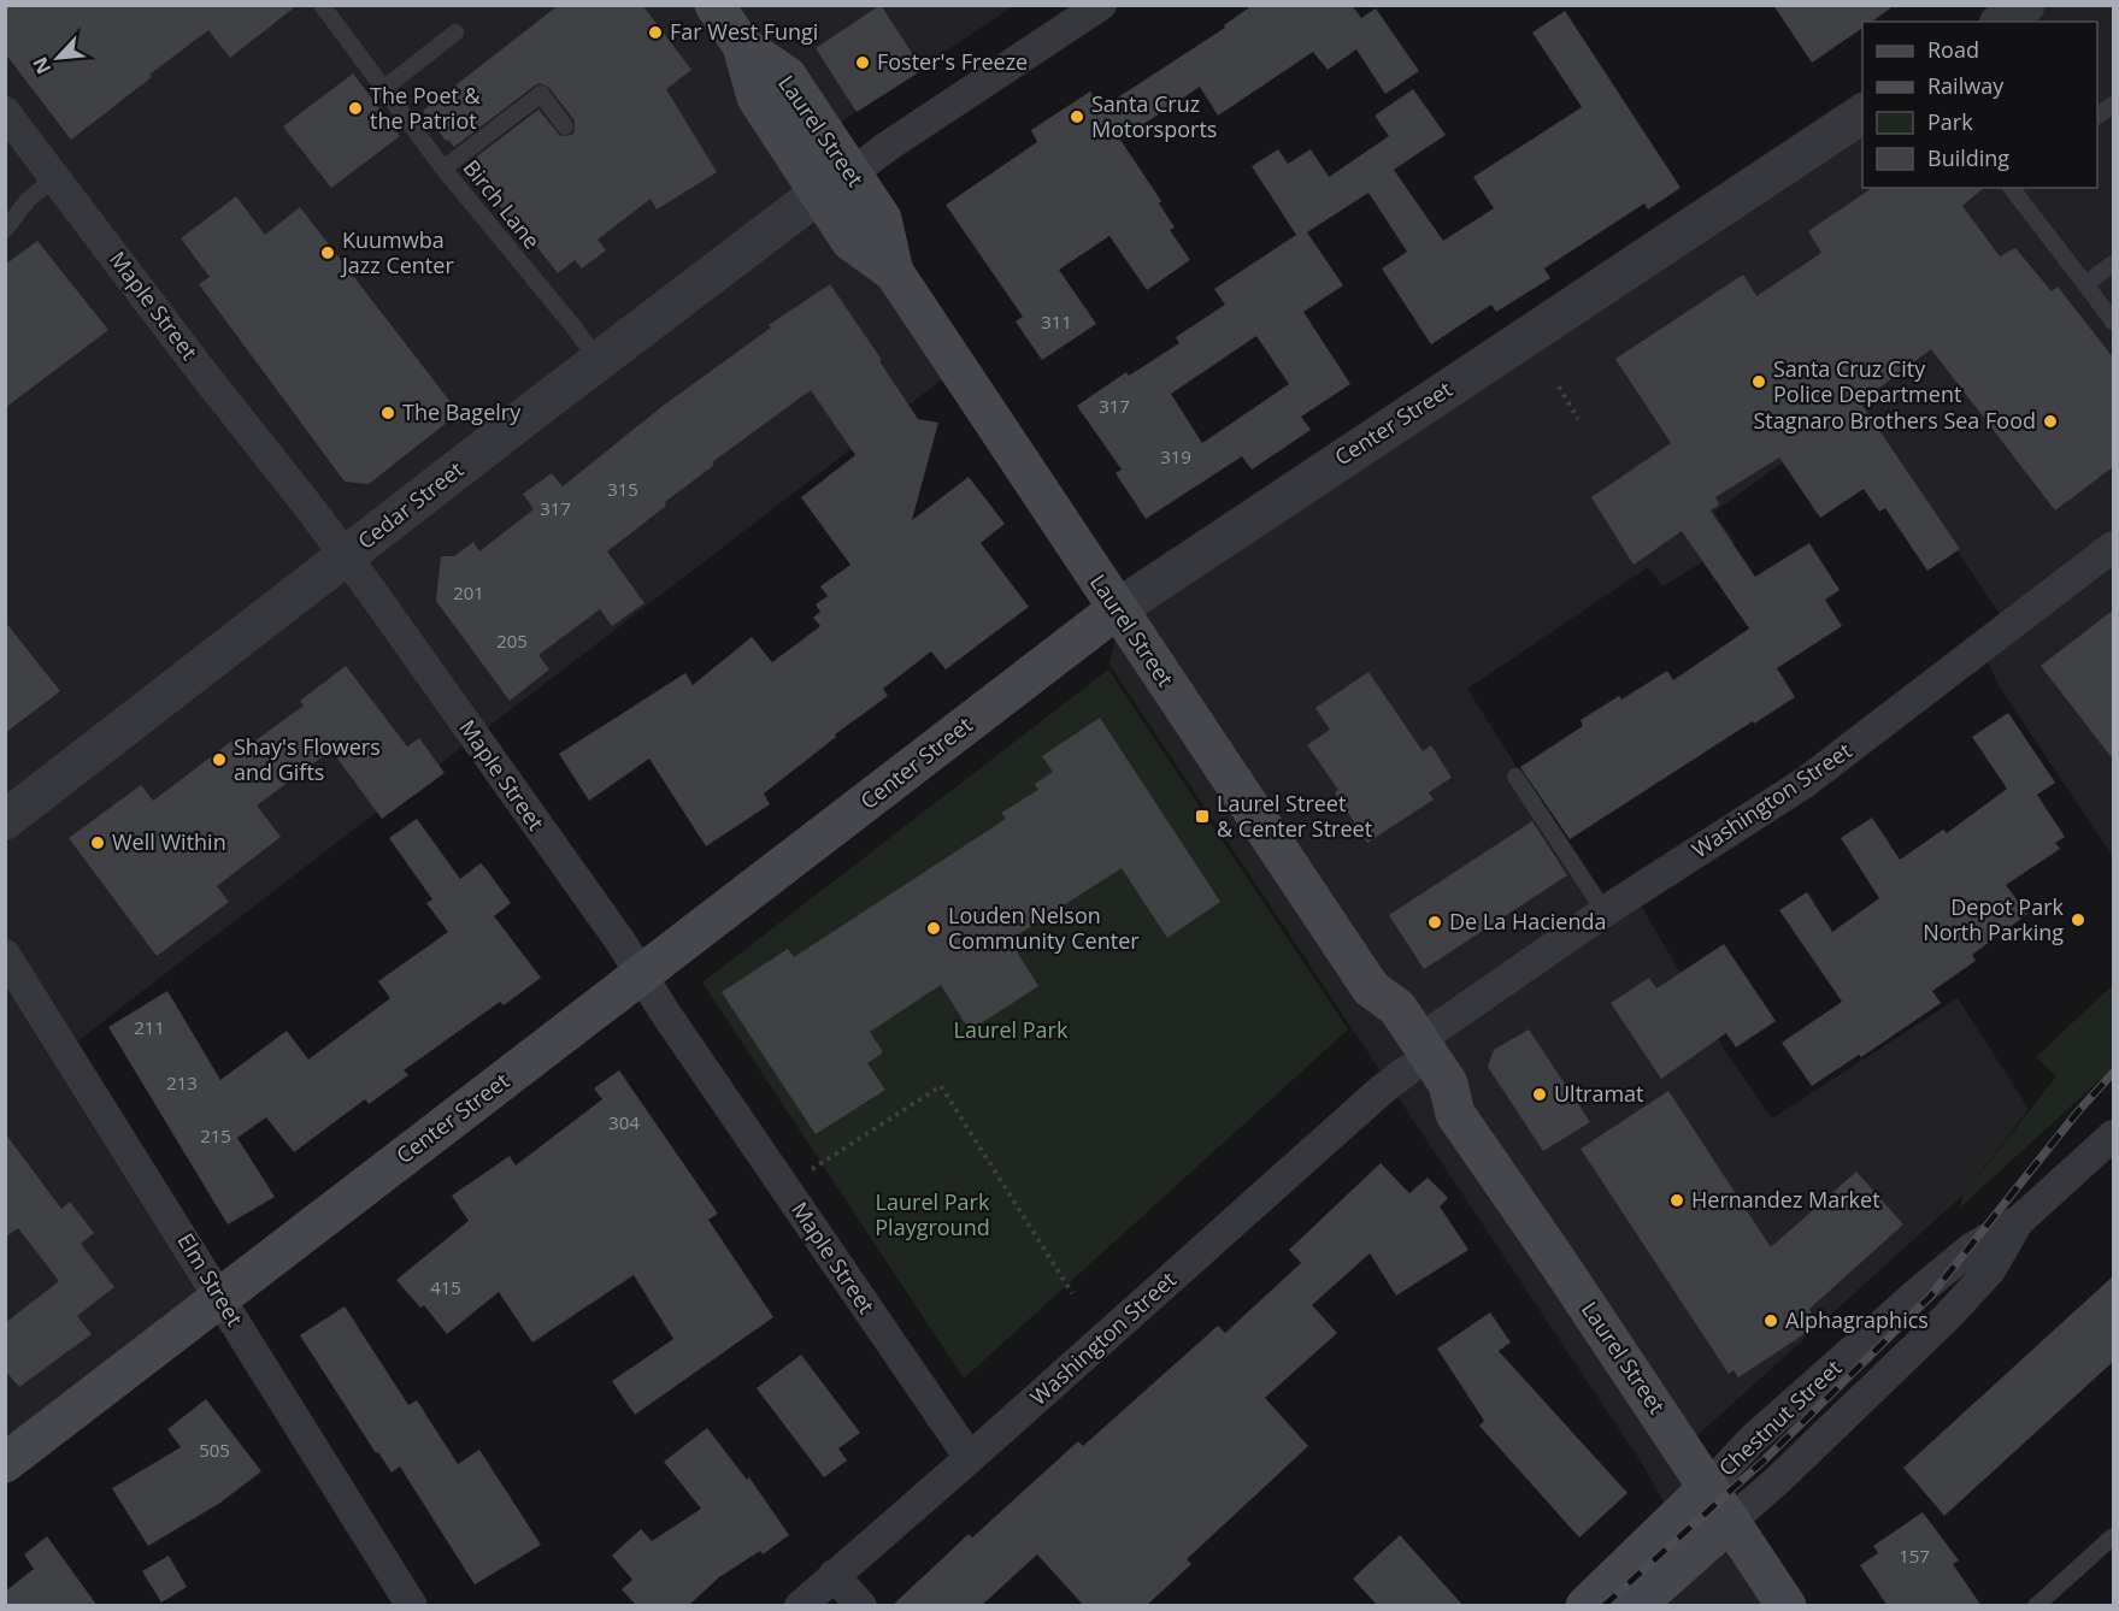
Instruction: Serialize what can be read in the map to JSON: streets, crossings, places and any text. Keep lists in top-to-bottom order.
{
  "streets": {
    "main road": ["Laurel Street", "Center Street", "Chestnut Street"],
    "street": [
      "Maple Street",
      "Cedar Street",
      "Washington Street",
      "Elm Street"
    ],
    "lane": ["Birch Lane"]
  },
  "crossings": [
    ["Laurel Street", "Center Street"],
    ["Laurel Street", "Cedar Street"],
    ["Laurel Street", "Washington Street"],
    ["Laurel Street", "Chestnut Street"],
    ["Birch Lane", "Cedar Street"],
    ["Maple Street", "Center Street"],
    ["Maple Street", "Cedar Street"],
    ["Maple Street", "Washington Street"],
    ["Center Street", "Elm Street"]
  ],
  "parks": ["Laurel Park", "Laurel Park Playground"],
  "places": {
    "other": [
      "Far West Fungi",
      "Foster's Freeze",
      "The Poet & the Patriot",
      "Santa Cruz Motorsports",
      "Kuumwba Jazz Center",
      "Santa Cruz City Police Department",
      "The Bagelry",
      "Stagnaro Brothers Sea Food",
      "Shay's Flowers and Gifts",
      "Well Within",
      "Depot Park North Parking",
      "De La Hacienda",
      "Louden Nelson Community Center",
      "Ultramat",
      "Hernandez Market",
      "Alphagraphics"
    ],
    "transit": ["Laurel Street & Center Street"]
  },
  "house_numbers": [
    "311",
    "317",
    "319",
    "315",
    "317",
    "201",
    "205",
    "211",
    "213",
    "304",
    "215",
    "415",
    "505",
    "157"
  ],
  "legend": [
    "Road",
    "Railway",
    "Park",
    "Building"
  ],
  "north": "bottom left"
}
